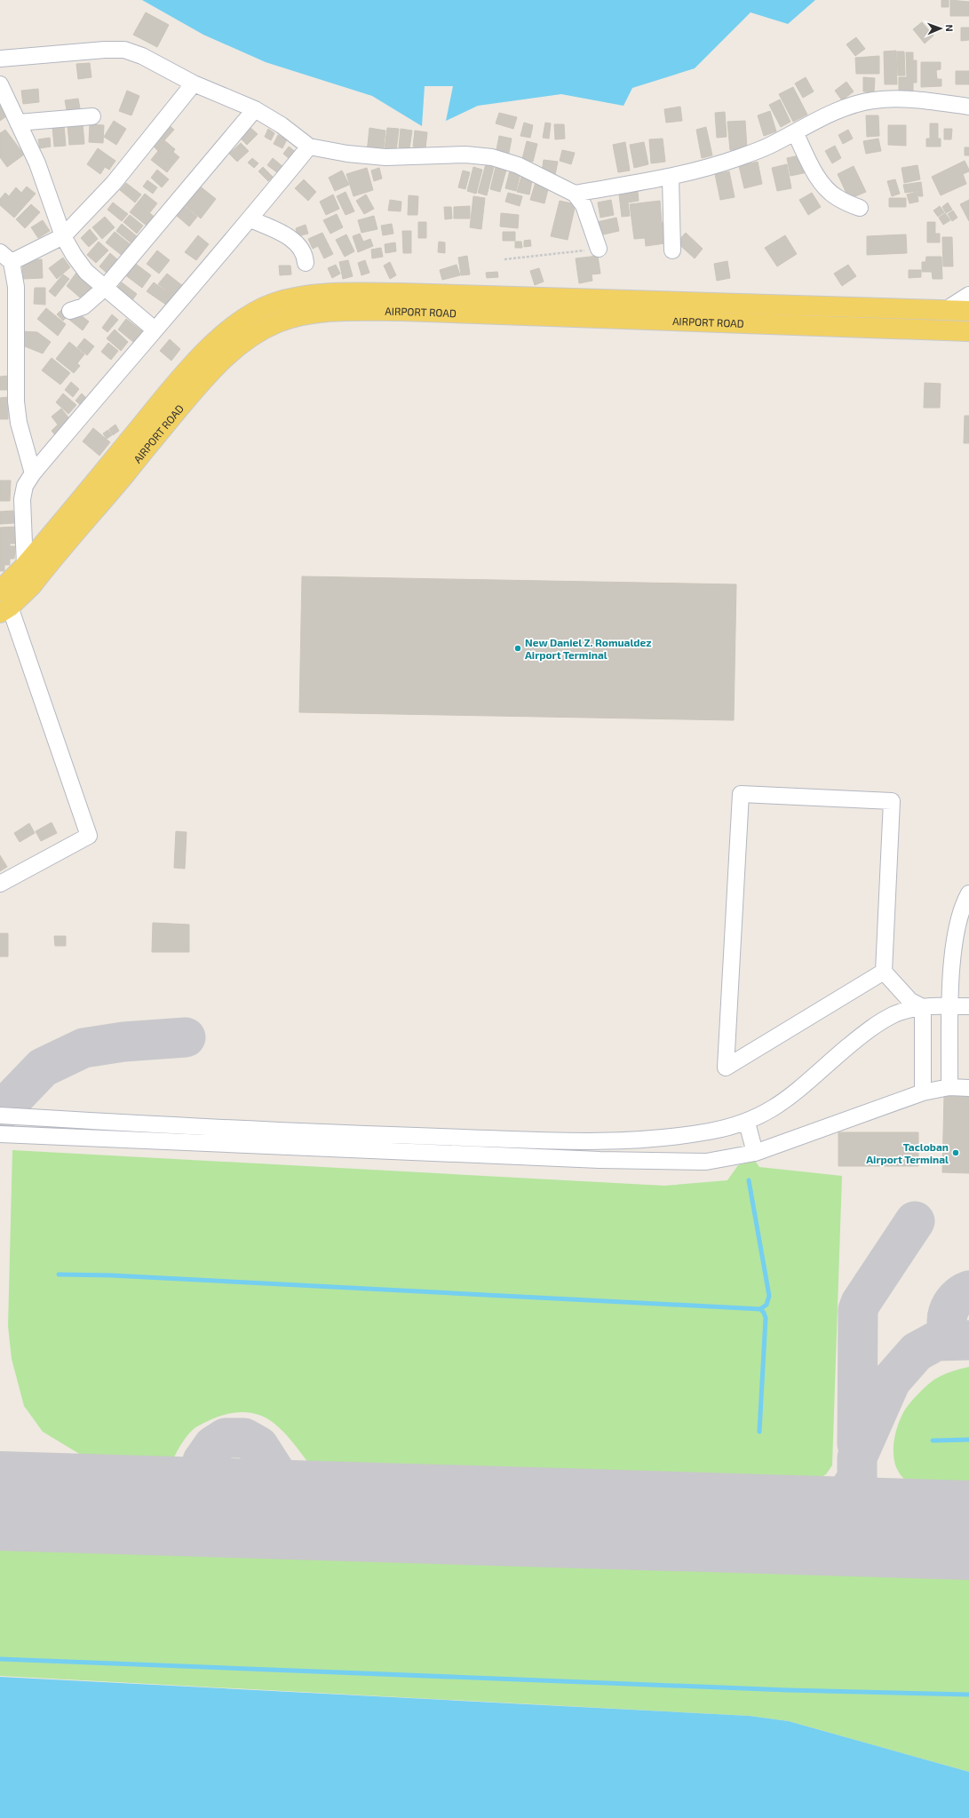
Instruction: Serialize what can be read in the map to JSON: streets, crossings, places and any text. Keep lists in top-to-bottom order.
{
  "streets": {
    "main road": ["AIRPORT ROAD"]
  },
  "places": ["New Daniel Z. Romualdez Airport Terminal", "Tacloban Airport Terminal"],
  "north": "right"
}
